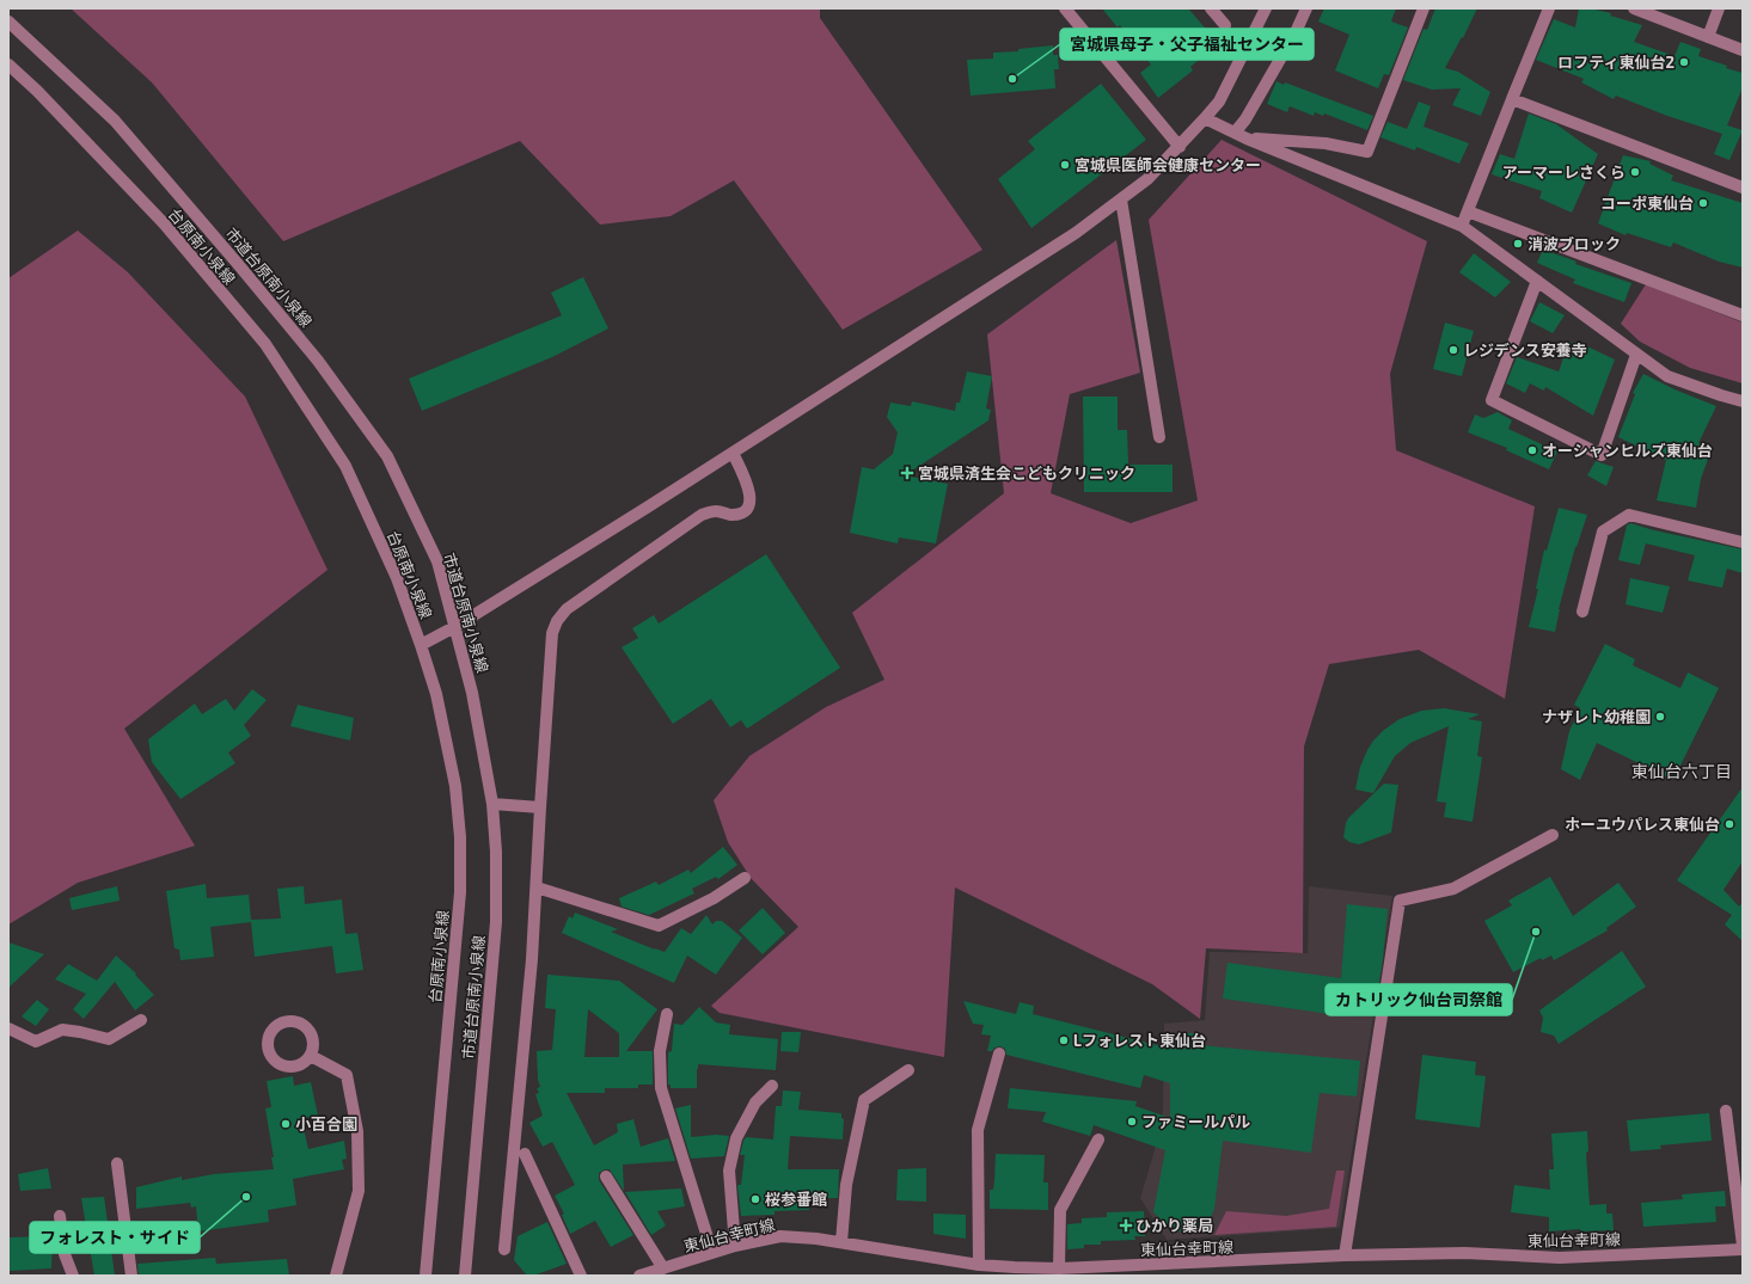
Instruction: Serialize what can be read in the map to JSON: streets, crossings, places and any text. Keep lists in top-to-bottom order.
{
  "streets": {
    "street": ["台原南小泉線", "市道台原南小泉線", "東仙台幸町線"]
  },
  "districts": ["東仙台六丁目"],
  "places": {
    "other": [
      "ロフティ東仙台2",
      "宮城県母子・父子福祉センター",
      "宮城県医師会健康センター",
      "アーマーレさくら",
      "コーポ東仙台",
      "消波ブロック",
      "レジデンス安養寺",
      "オーシャンヒルズ東仙台",
      "ナザレト幼稚園",
      "ホーユウパレス東仙台",
      "カトリック仙台司祭館",
      "Lフォレスト東仙台",
      "ファミールパル",
      "小百合園",
      "フォレスト・サイド",
      "桜参番館"
    ],
    "health": ["宮城県済生会こどもクリニック", "ひかり薬局"]
  }
}
